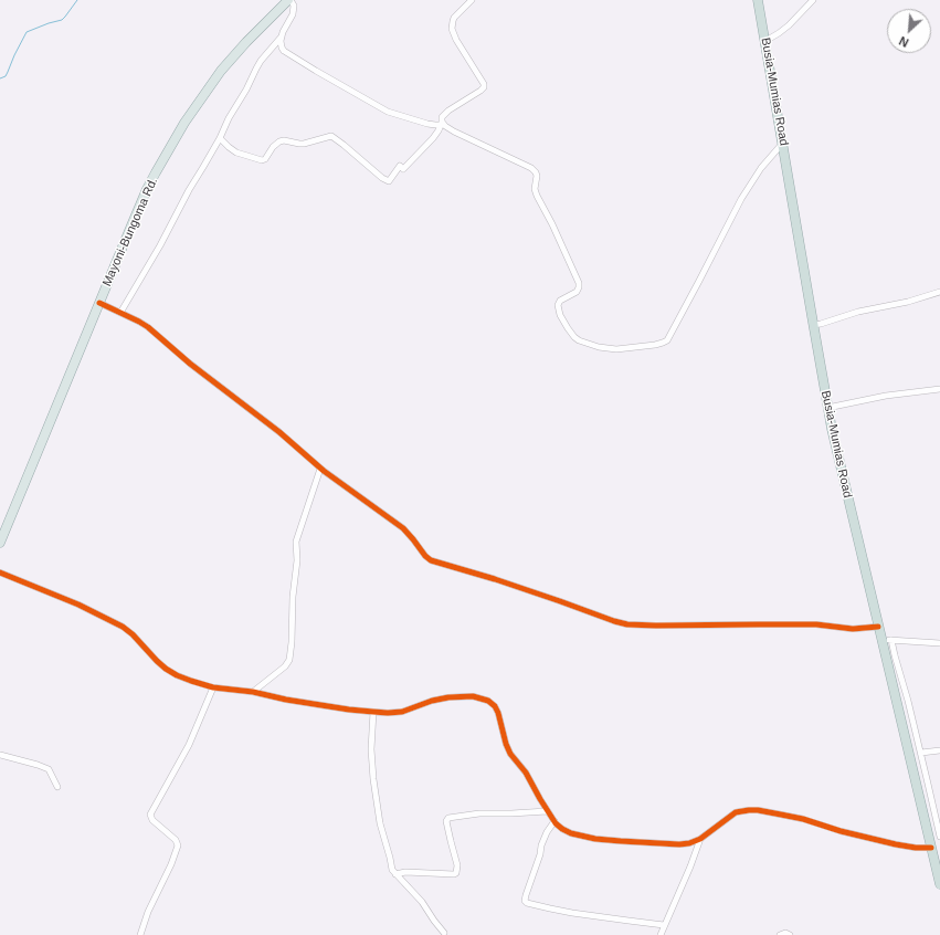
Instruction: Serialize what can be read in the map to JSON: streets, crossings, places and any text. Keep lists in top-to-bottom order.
{
  "streets": {
    "highway": ["Busia-Mumias Road"],
    "main road": ["Mayoni-Bungoma Rd."]
  },
  "north": "bottom left"
}
